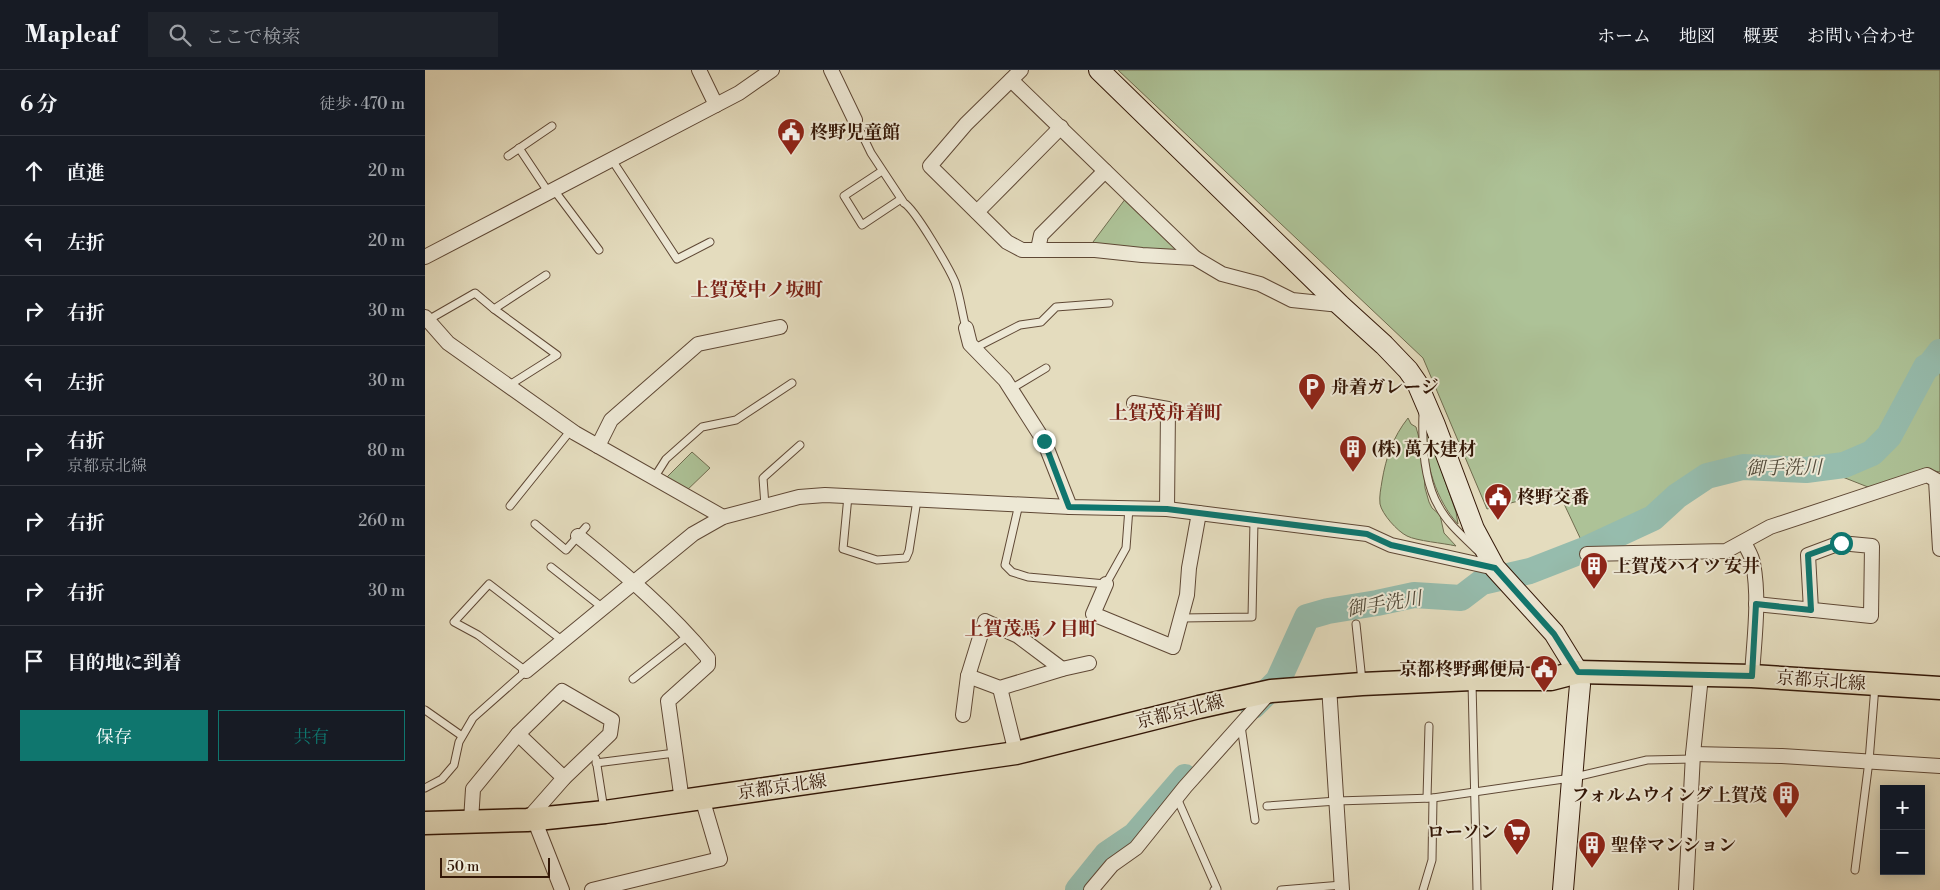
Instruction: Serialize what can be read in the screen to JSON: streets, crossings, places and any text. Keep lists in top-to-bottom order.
{
  "streets": {
    "main road": ["京都京北線"]
  },
  "districts": ["上賀茂中ノ坂町", "上賀茂舟着町", "上賀茂馬ノ目町"],
  "water": ["御手洗川"],
  "places": {
    "public building": ["柊野児童館", "柊野交番", "京都柊野郵便局"],
    "parking": ["舟着ガレージ"],
    "building": [
      "(株) 萬木建材",
      "上賀茂ハイツ 安井",
      "フォルムウイング上賀茂",
      "聖倖マンション"
    ],
    "supermarket": ["ローソン"]
  },
  "scale_bar": "50 m",
  "page": {
    "header": "Mapleaf",
    "search": "ここで検索",
    "nav": [
      "ホーム",
      "地図",
      "概要",
      "お問い合わせ"
    ],
    "heading": ["6 分", "徒歩 · 470 m"],
    "list": [
      ["直進", "20 m"],
      ["左折", "20 m"],
      ["右折", "30 m"],
      ["左折", "30 m"],
      ["右折", "京都京北線", "80 m"],
      ["右折", "260 m"],
      ["右折", "30 m"],
      "目的地に到着"
    ],
    "buttons": ["保存", "共有"],
    "map_buttons": ["+", "−"],
    "scale": "50 m"
  }
}
